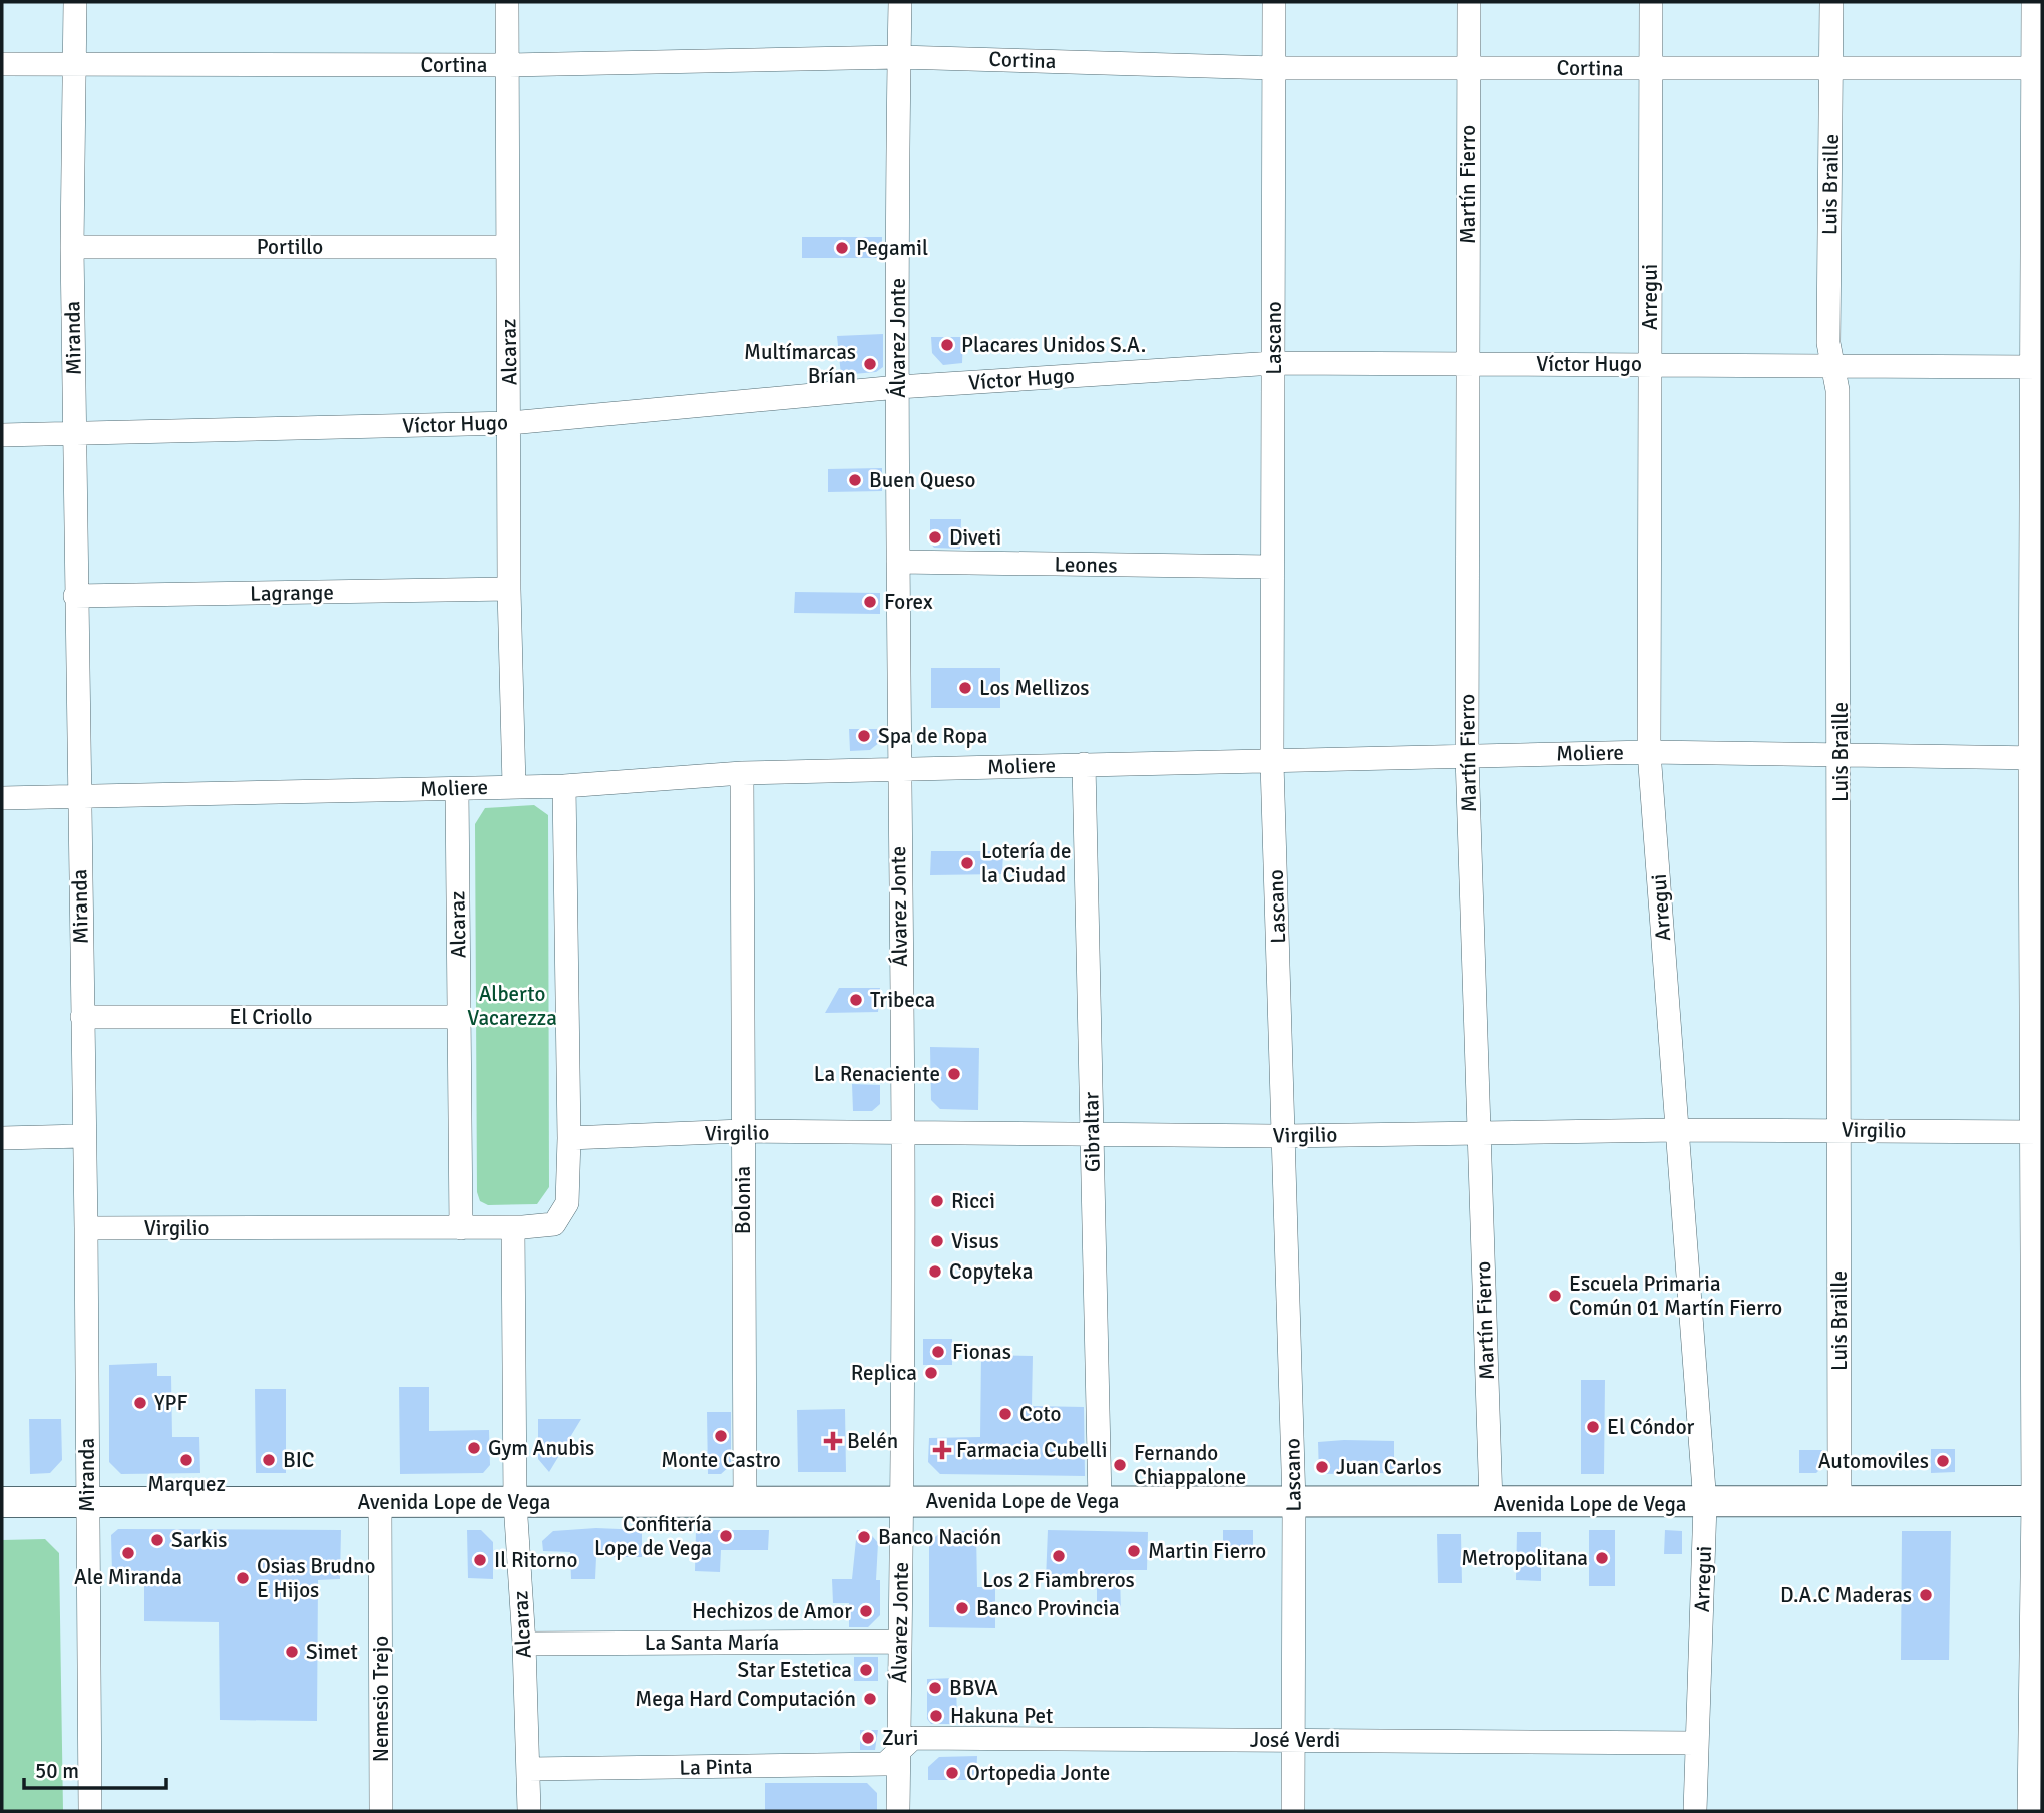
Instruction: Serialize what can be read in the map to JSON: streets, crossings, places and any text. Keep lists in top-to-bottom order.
{
  "streets": {
    "main road": ["Avenida Lope de Vega"],
    "street": [
      "Cortina",
      "Martín Fierro",
      "Luis Braille",
      "Portillo",
      "Arregui",
      "Miranda",
      "Álvarez Jonte",
      "Lascano",
      "Alcaraz",
      "Víctor Hugo",
      "Leones",
      "Lagrange",
      "Moliere",
      "El Criollo",
      "Virgilio",
      "Gibraltar",
      "Bolonia",
      "La Santa María",
      "Nemesio Trejo",
      "José Verdi",
      "La Pinta"
    ]
  },
  "crossings": [
    ["Cortina", "Martín Fierro"],
    ["Cortina", "Luis Braille"],
    ["Cortina", "Arregui"],
    ["Cortina", "Miranda"],
    ["Cortina", "Álvarez Jonte"],
    ["Cortina", "Lascano"],
    ["Cortina", "Alcaraz"],
    ["Martín Fierro", "Víctor Hugo"],
    ["Martín Fierro", "Moliere"],
    ["Martín Fierro", "Virgilio"],
    ["Martín Fierro", "Avenida Lope de Vega"],
    ["Luis Braille", "Víctor Hugo"],
    ["Luis Braille", "Moliere"],
    ["Luis Braille", "Virgilio"],
    ["Luis Braille", "Avenida Lope de Vega"],
    ["Portillo", "Miranda"],
    ["Portillo", "Alcaraz"],
    ["Arregui", "Víctor Hugo"],
    ["Arregui", "Moliere"],
    ["Arregui", "Virgilio"],
    ["Arregui", "Avenida Lope de Vega"],
    ["Arregui", "José Verdi"],
    ["Miranda", "Víctor Hugo"],
    ["Miranda", "Lagrange"],
    ["Miranda", "Moliere"],
    ["Miranda", "El Criollo"],
    ["Miranda", "Virgilio"],
    ["Miranda", "Avenida Lope de Vega"],
    ["Álvarez Jonte", "Víctor Hugo"],
    ["Álvarez Jonte", "Leones"],
    ["Álvarez Jonte", "Moliere"],
    ["Álvarez Jonte", "Virgilio"],
    ["Álvarez Jonte", "Avenida Lope de Vega"],
    ["Álvarez Jonte", "La Santa María"],
    ["Álvarez Jonte", "José Verdi"],
    ["Álvarez Jonte", "La Pinta"],
    ["Lascano", "Víctor Hugo"],
    ["Lascano", "Leones"],
    ["Lascano", "Moliere"],
    ["Lascano", "Virgilio"],
    ["Lascano", "Avenida Lope de Vega"],
    ["Lascano", "José Verdi"],
    ["Alcaraz", "Víctor Hugo"],
    ["Alcaraz", "Lagrange"],
    ["Alcaraz", "Moliere"],
    ["Alcaraz", "El Criollo"],
    ["Alcaraz", "Virgilio"],
    ["Alcaraz", "Avenida Lope de Vega"],
    ["Alcaraz", "La Santa María"],
    ["Alcaraz", "La Pinta"],
    ["Moliere", "Gibraltar"],
    ["Moliere", "Bolonia"],
    ["Virgilio", "Gibraltar"],
    ["Virgilio", "Bolonia"],
    ["Gibraltar", "Avenida Lope de Vega"],
    ["Bolonia", "Avenida Lope de Vega"],
    ["Avenida Lope de Vega", "Nemesio Trejo"],
    ["José Verdi", "La Pinta"]
  ],
  "parks": ["Alberto Vacarezza"],
  "places": {
    "other": [
      "Pegamil",
      "Placares Unidos S.A.",
      "Multímarcas Brían",
      "Buen Queso",
      "Diveti",
      "Forex",
      "Los Mellizos",
      "Spa de Ropa",
      "Lotería de la Ciudad",
      "Tribeca",
      "La Renaciente",
      "Ricci",
      "Visus",
      "Copyteka",
      "Escuela Primaria Común 01 Martín Fierro",
      "Fionas",
      "Replica",
      "YPF",
      "Coto",
      "El Cóndor",
      "Monte Castro",
      "Gym Anubis",
      "Marquez",
      "BIC",
      "Automoviles",
      "Fernando Chiappalone",
      "Juan Carlos",
      "Confitería Lope de Vega",
      "Banco Nación",
      "Sarkis",
      "Martin Fierro",
      "Ale Miranda",
      "Los 2 Fiambreros",
      "Metropolitana",
      "Il Ritorno",
      "Osias Brudno E Hijos",
      "D.A.C Maderas",
      "Banco Provincia",
      "Hechizos de Amor",
      "Simet",
      "Star Estetica",
      "BBVA",
      "Mega Hard Computación",
      "Hakuna Pet",
      "Zuri",
      "Ortopedia Jonte"
    ],
    "health": ["Belén", "Farmacia Cubelli"]
  },
  "scale_bar": "50 m"
}
